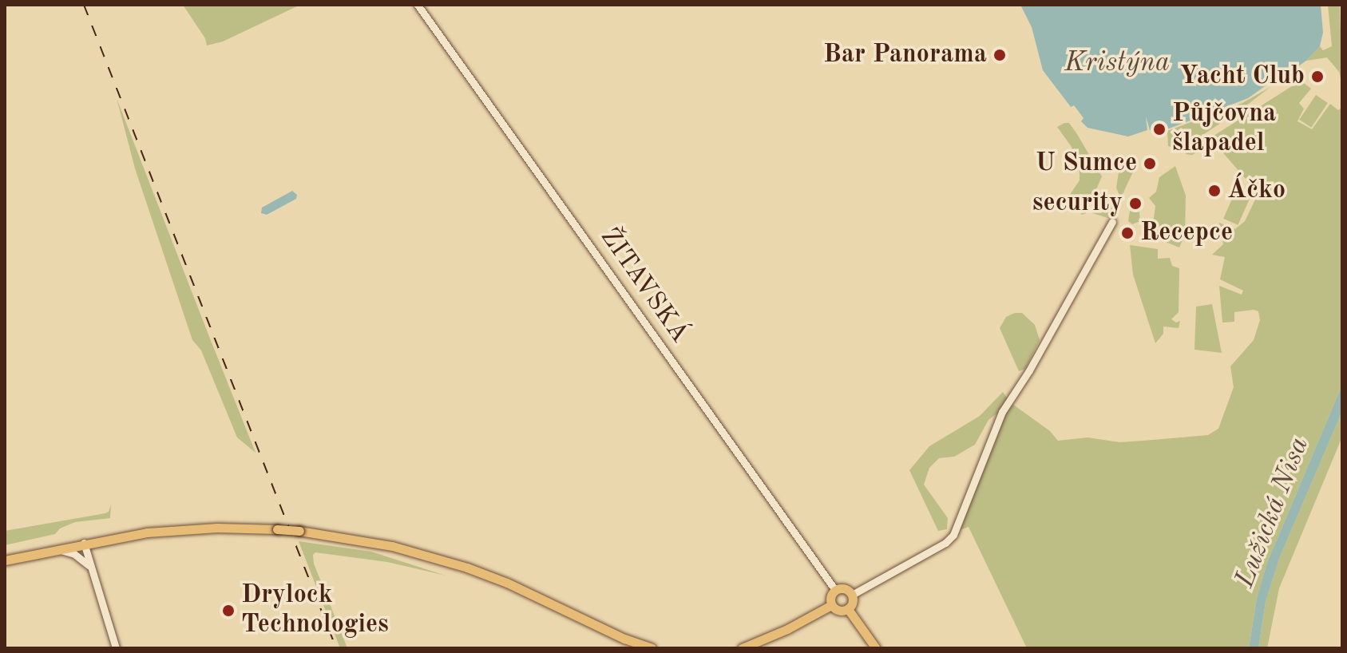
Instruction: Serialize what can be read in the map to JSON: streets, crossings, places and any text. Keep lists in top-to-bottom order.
{
  "streets": {
    "street": ["ŽITAVSKÁ"]
  },
  "water": ["Kristýna", "Lužická Nisa"],
  "places": [
    "Bar Panorama",
    "Yacht Club",
    "Půjčovna šlapadel",
    "U Sumce",
    "Áčko",
    "security",
    "Recepce",
    "Drylock Technologies"
  ]
}
